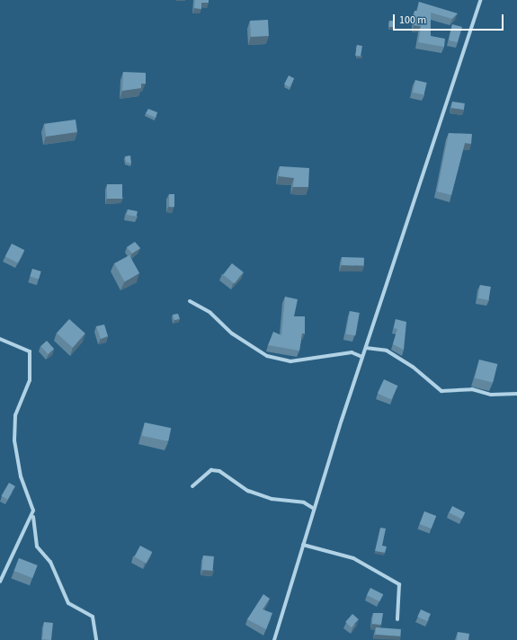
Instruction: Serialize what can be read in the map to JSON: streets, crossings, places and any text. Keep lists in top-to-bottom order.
{
  "scale_bar": "100 m"
}
